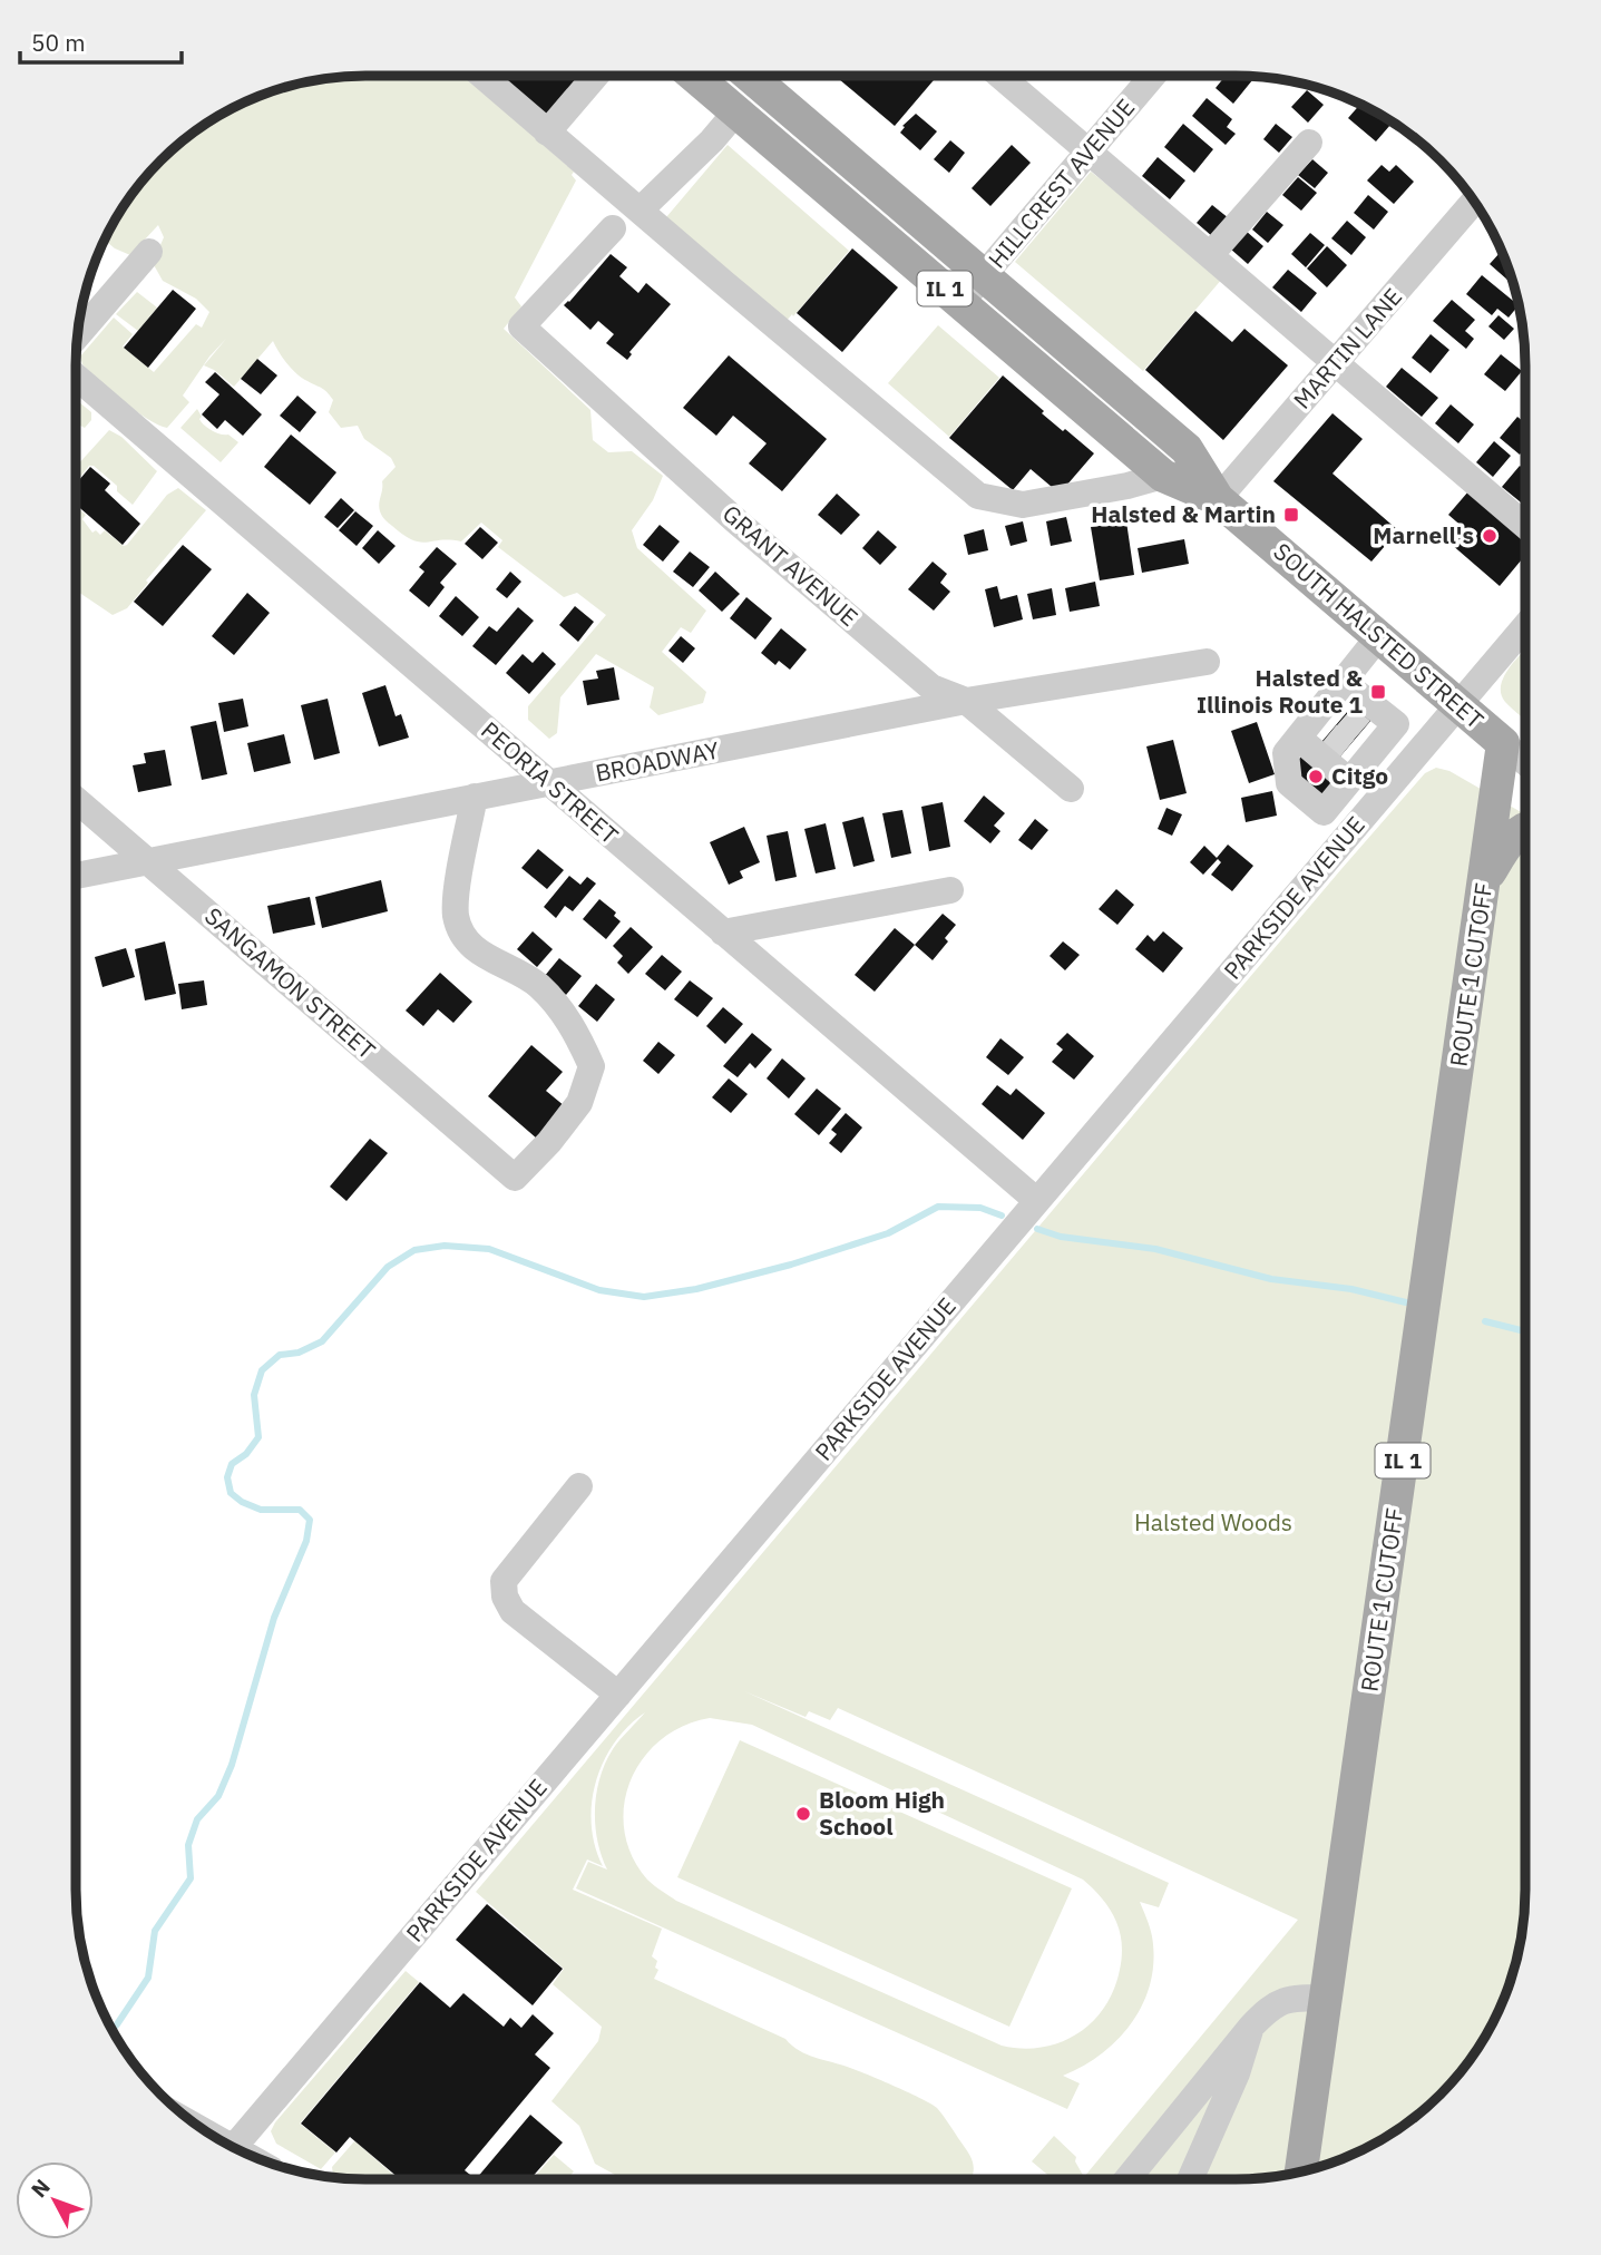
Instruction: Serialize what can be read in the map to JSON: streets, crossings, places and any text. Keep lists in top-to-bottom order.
{
  "streets": {
    "main road": ["IL 1", "SOUTH HALSTED STREET", "ROUTE 1 CUTOFF"],
    "street": [
      "HILLCREST AVENUE",
      "MARTIN LANE",
      "GRANT AVENUE",
      "BROADWAY",
      "PEORIA STREET",
      "PARKSIDE AVENUE",
      "SANGAMON STREET"
    ]
  },
  "crossings": [
    ["HILLCREST AVENUE", "SOUTH HALSTED STREET"],
    ["MARTIN LANE", "SOUTH HALSTED STREET"],
    ["GRANT AVENUE", "BROADWAY"],
    ["SOUTH HALSTED STREET", "PARKSIDE AVENUE"],
    ["SOUTH HALSTED STREET", "ROUTE 1 CUTOFF"],
    ["BROADWAY", "PEORIA STREET"],
    ["BROADWAY", "SANGAMON STREET"],
    ["PEORIA STREET", "PARKSIDE AVENUE"]
  ],
  "parks": ["Halsted Woods"],
  "places": {
    "transit": ["Halsted & Martin", "Halsted & Illinois Route 1"],
    "other": ["Marnell's", "Citgo", "Bloom High School"]
  },
  "scale_bar": "50 m",
  "north": "top left"
}
